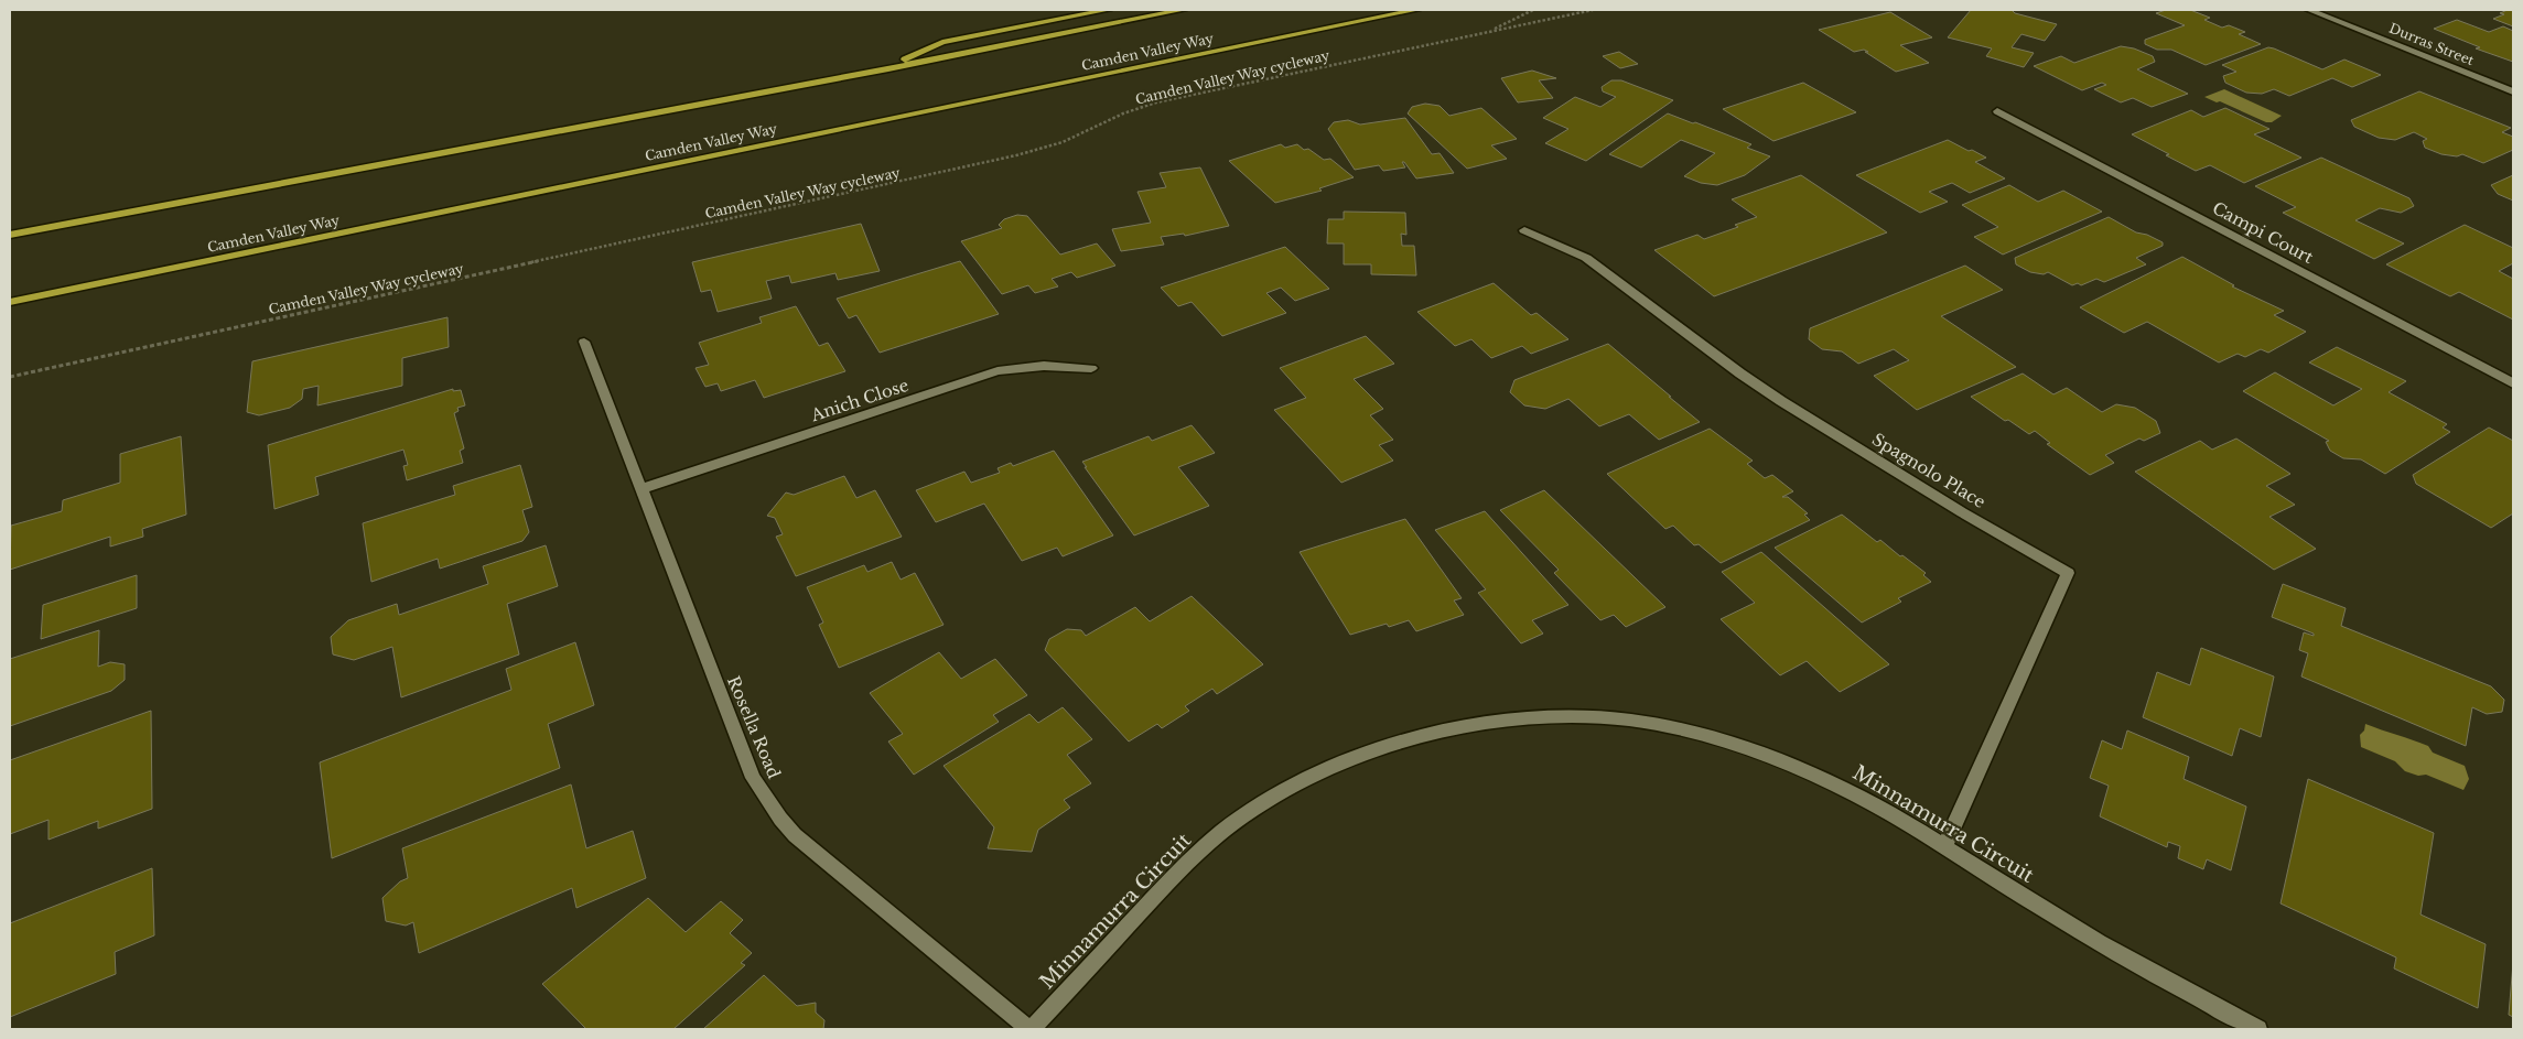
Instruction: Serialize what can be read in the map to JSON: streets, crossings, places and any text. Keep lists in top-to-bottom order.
{
  "streets": {
    "main road": ["Camden Valley Way"],
    "street": [
      "Durras Street",
      "Campi Court",
      "Anich Close",
      "Spagnolo Place",
      "Rosella Road",
      "Minnamurra Circuit"
    ],
    "path": ["Camden Valley Way cycleway"]
  },
  "crossings": [
    ["Anich Close", "Rosella Road"],
    ["Spagnolo Place", "Minnamurra Circuit"],
    ["Rosella Road", "Minnamurra Circuit"]
  ]
}
